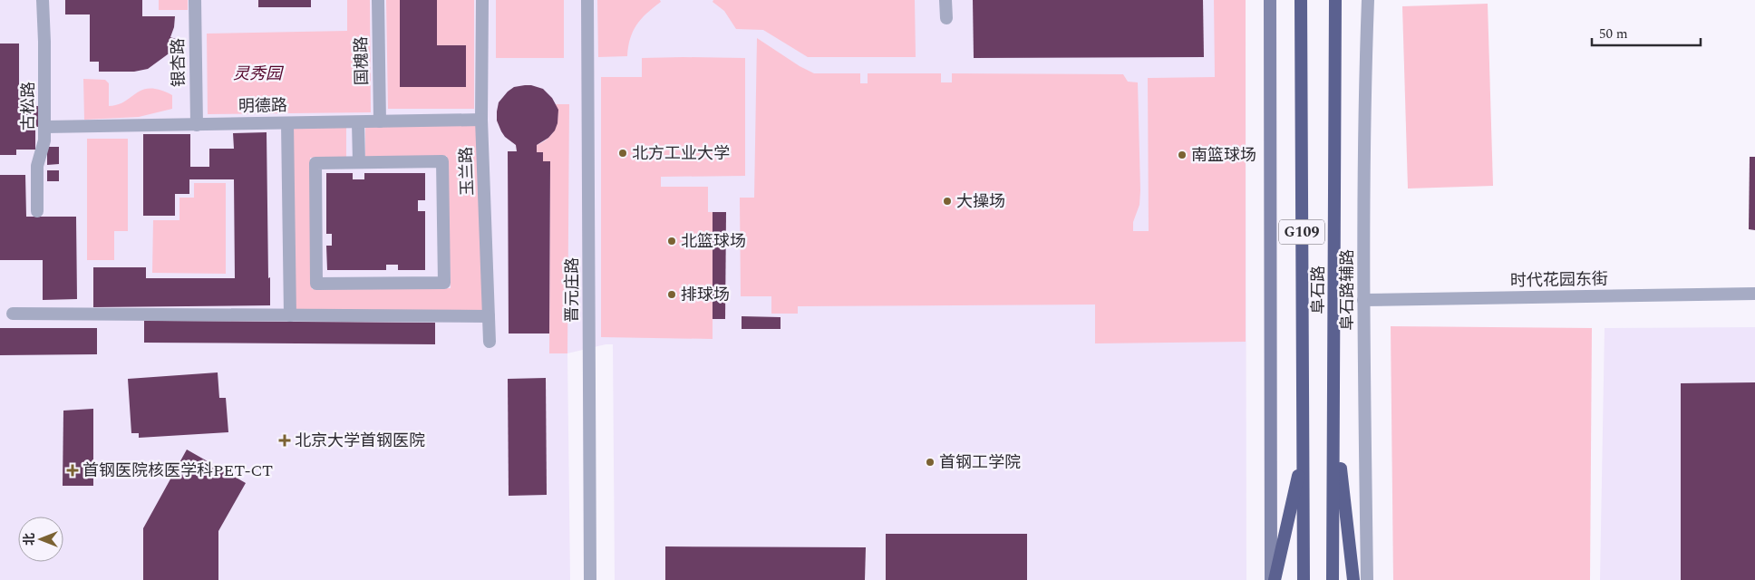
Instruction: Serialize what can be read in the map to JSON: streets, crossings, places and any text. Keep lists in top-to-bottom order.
{
  "streets": {
    "highway": ["G109", "阜石路"],
    "street": [
      "国槐路",
      "银杏路",
      "古松路",
      "明德路",
      "玉兰路",
      "时代花园东街",
      "晋元庄路",
      "阜石路辅路"
    ]
  },
  "crossings": [
    ["国槐路", "明德路"],
    ["银杏路", "明德路"],
    ["古松路", "明德路"],
    ["明德路", "玉兰路"],
    ["时代花园东街", "阜石路辅路"]
  ],
  "parks": ["灵秀园"],
  "places": {
    "other": [
      "北方工业大学",
      "南篮球场",
      "大操场",
      "北篮球场",
      "排球场",
      "首钢工学院"
    ],
    "health": ["北京大学首钢医院", "首钢医院核医学科PET-CT"]
  },
  "scale_bar": "50 m",
  "north": "left"
}
